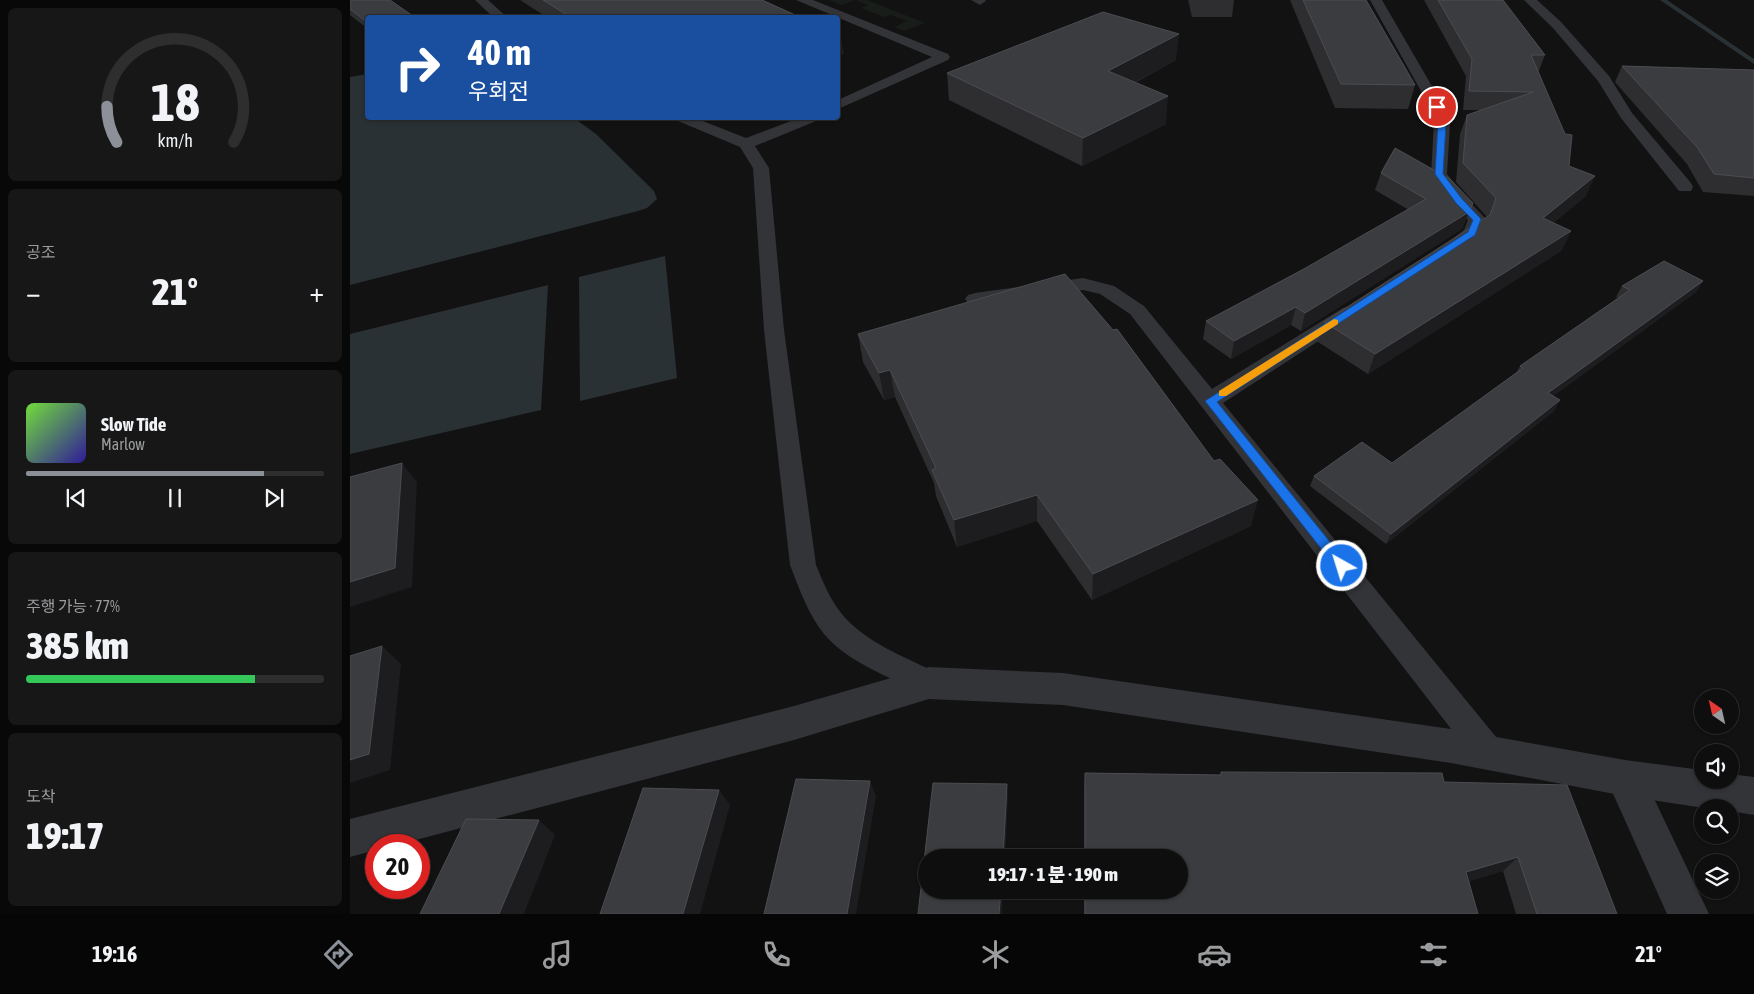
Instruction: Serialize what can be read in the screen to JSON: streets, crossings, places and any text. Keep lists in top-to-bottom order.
{
  "north": "top left",
  "page": {
    "turn": ["40 m", "우회전"],
    "tile": [
      "공조",
      ["주행 가능 · 77%", "385 km"],
      ["도착", "19:17"]
    ],
    "heat": ["−", "21°", "+"],
    "song": ["Slow Tide", "Marlow"],
    "limit": "20",
    "trip": "19:17 · 1 분 · 190 m",
    "tabs": ["19:16", "21°"],
    "gauge": ["18", "km/h"]
  }
}
